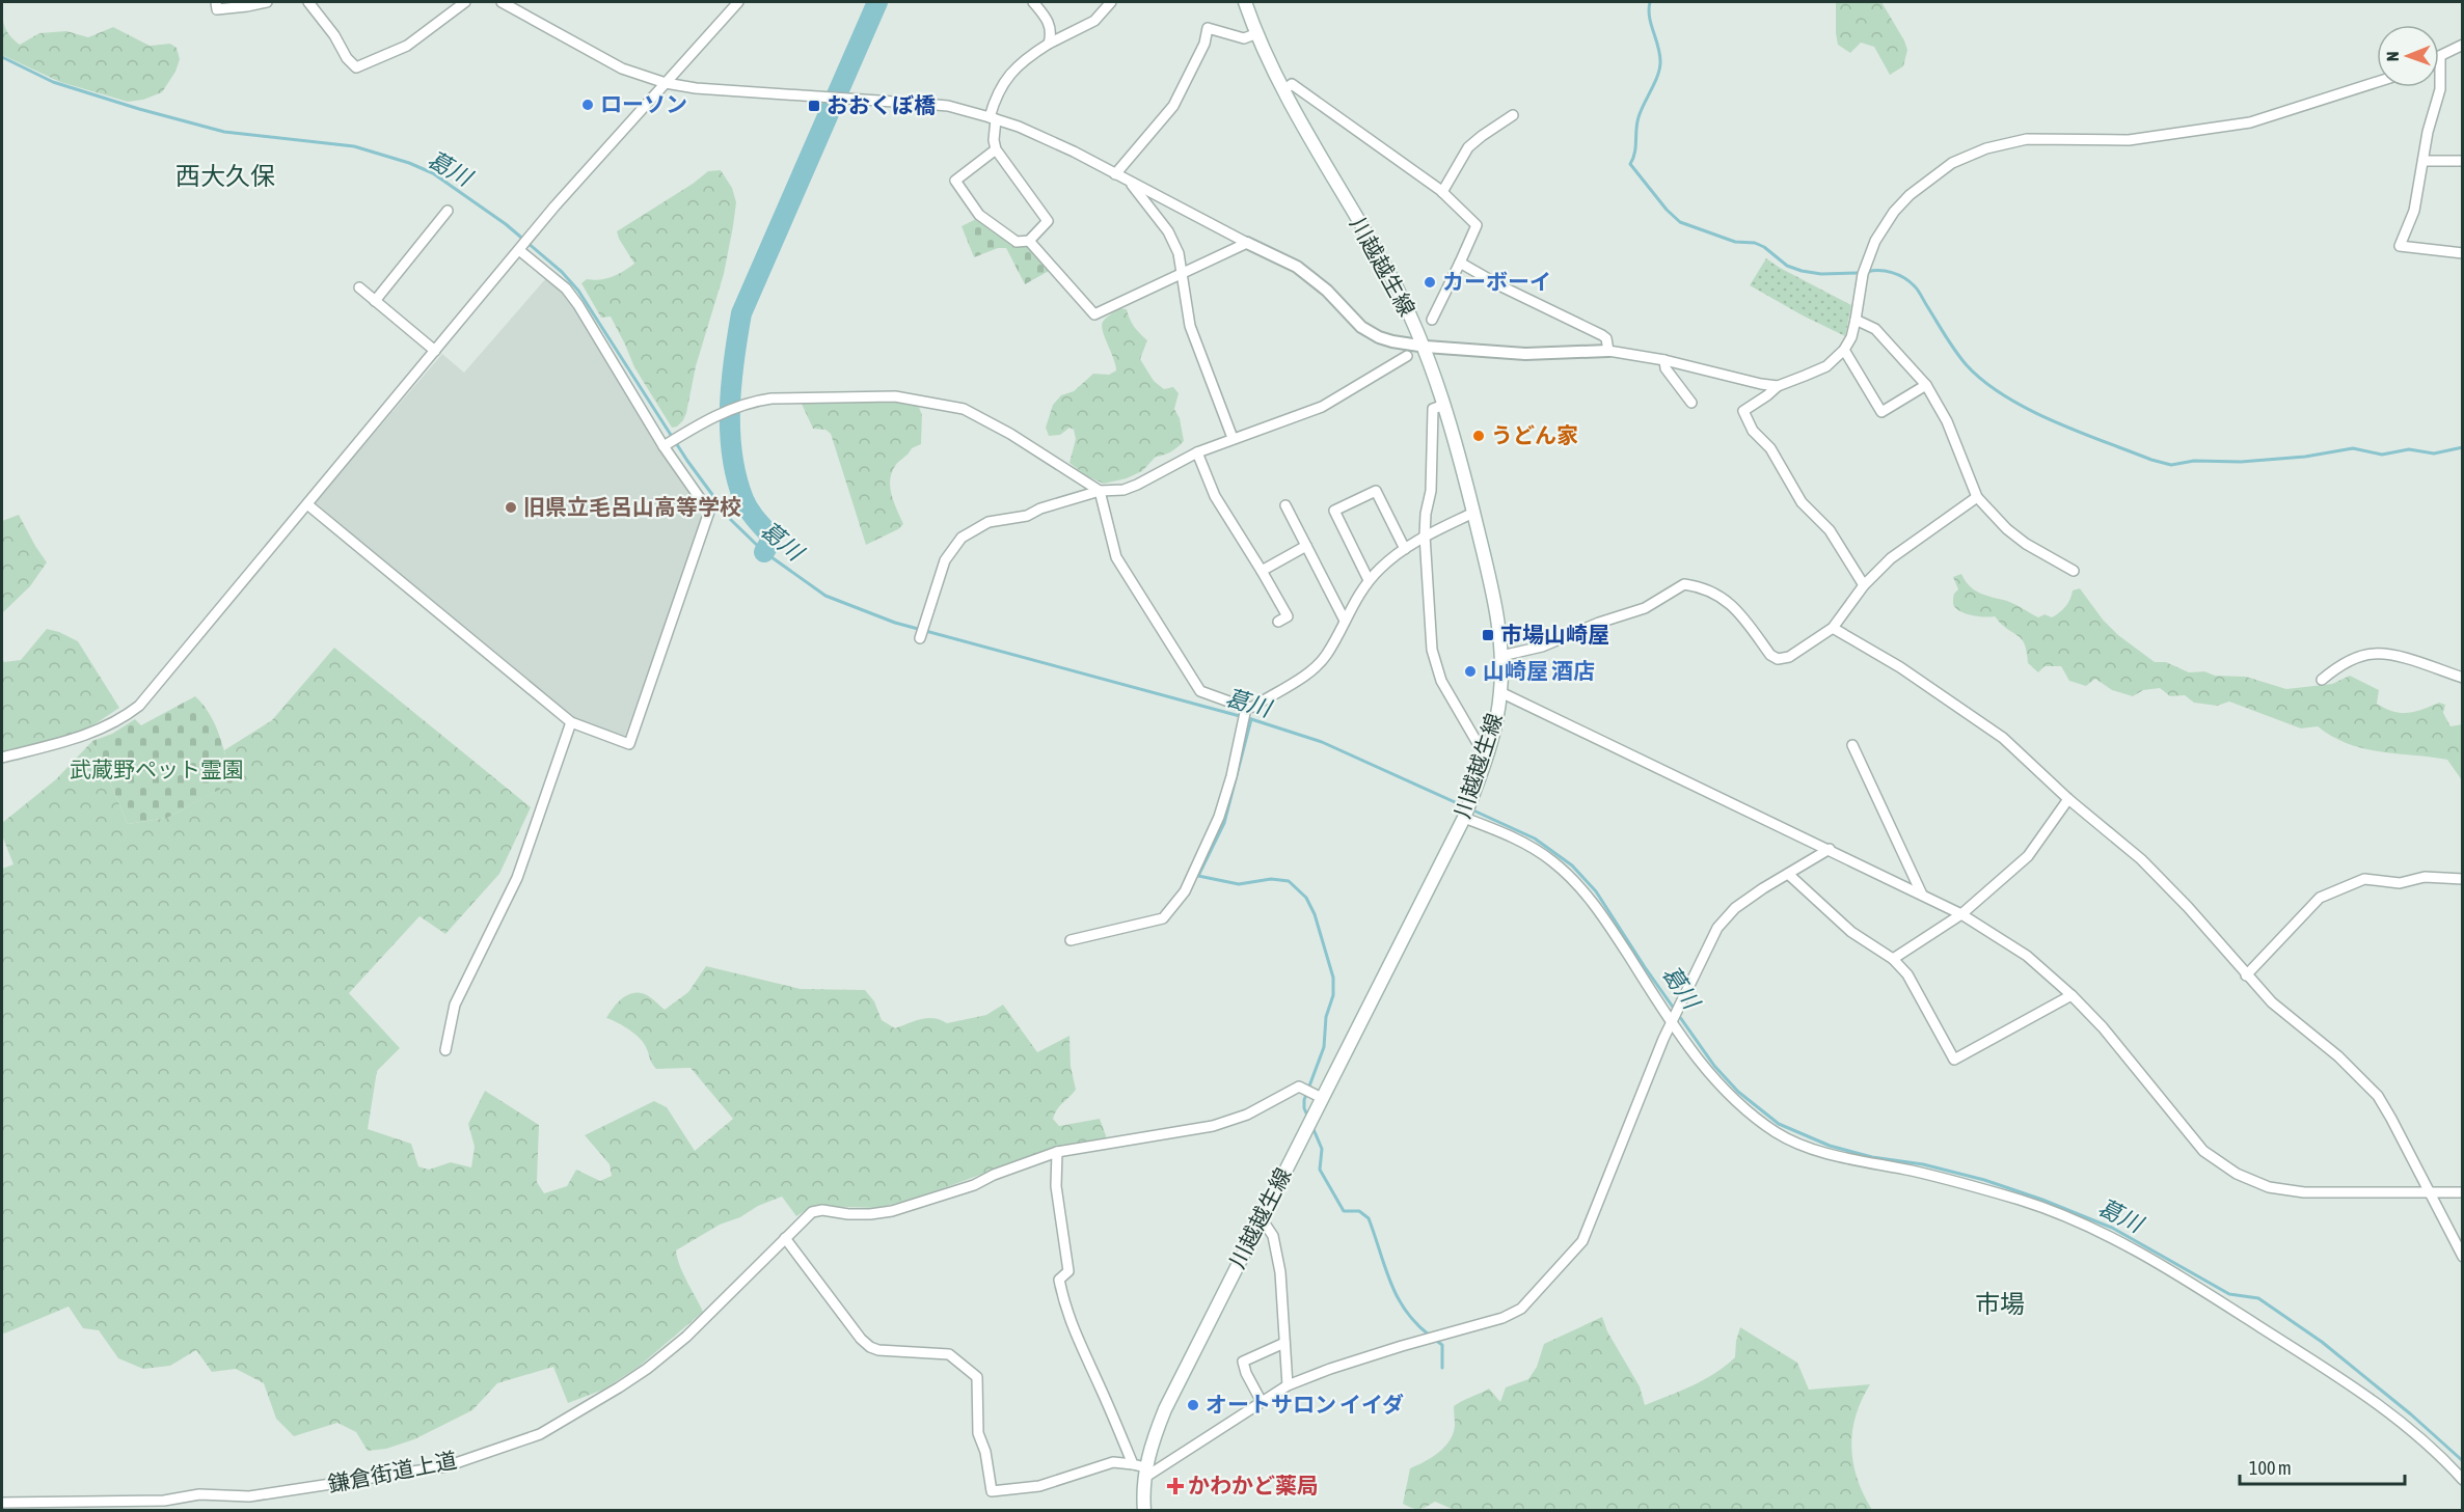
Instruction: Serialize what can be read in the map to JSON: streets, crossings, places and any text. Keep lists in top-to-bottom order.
{
  "streets": {
    "main road": ["川越越生線"],
    "street": ["鎌倉街道上道"]
  },
  "crossings": [
    ["川越越生線", "鎌倉街道上道"]
  ],
  "districts": ["西大久保", "市場"],
  "water": ["葛川"],
  "parks": ["武蔵野ペット霊園"],
  "places": {
    "other": [
      "ローソン",
      "カーボーイ",
      "うどん家",
      "旧県立毛呂山高等学校",
      "山崎屋 酒店",
      "オートサロン イイダ"
    ],
    "transit": ["おおくぼ橋", "市場山崎屋"],
    "health": ["かわかど薬局"]
  },
  "scale_bar": "100 m",
  "north": "left"
}
